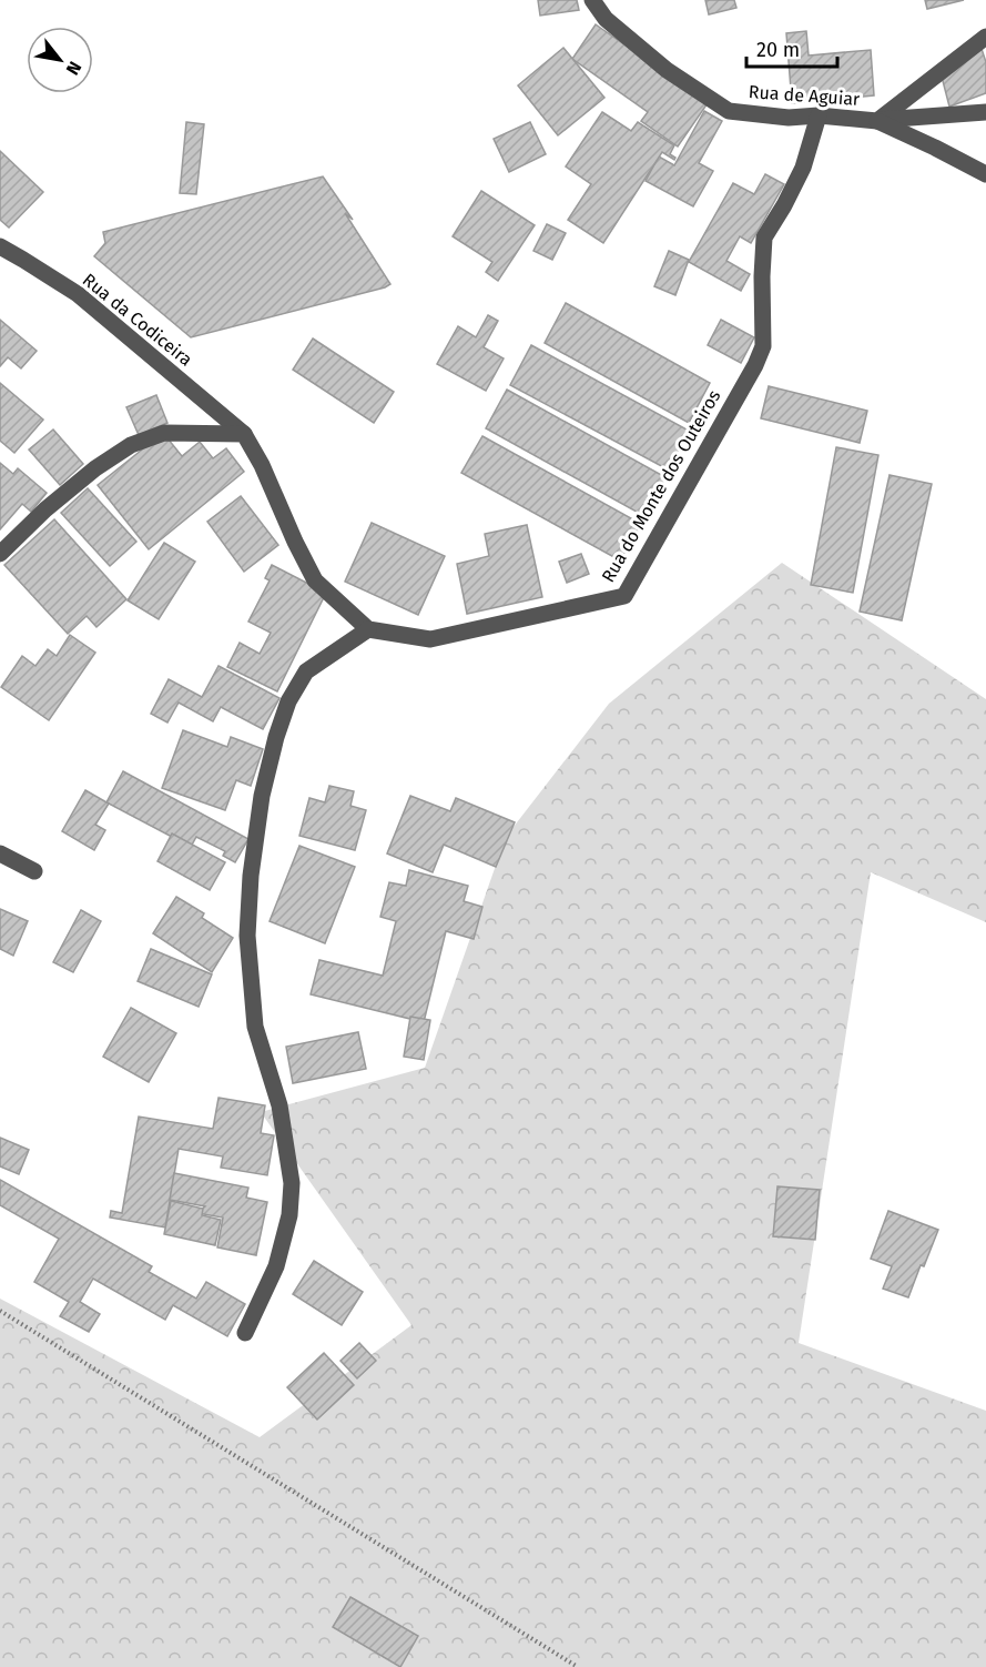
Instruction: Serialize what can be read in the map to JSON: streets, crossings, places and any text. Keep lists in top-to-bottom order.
{
  "streets": {
    "street": ["Rua de Aguiar", "Rua da Codiceira", "Rua do Monte dos Outeiros"]
  },
  "crossings": [
    ["Rua de Aguiar", "Rua do Monte dos Outeiros"]
  ],
  "scale_bar": "20 m",
  "north": "bottom right"
}
